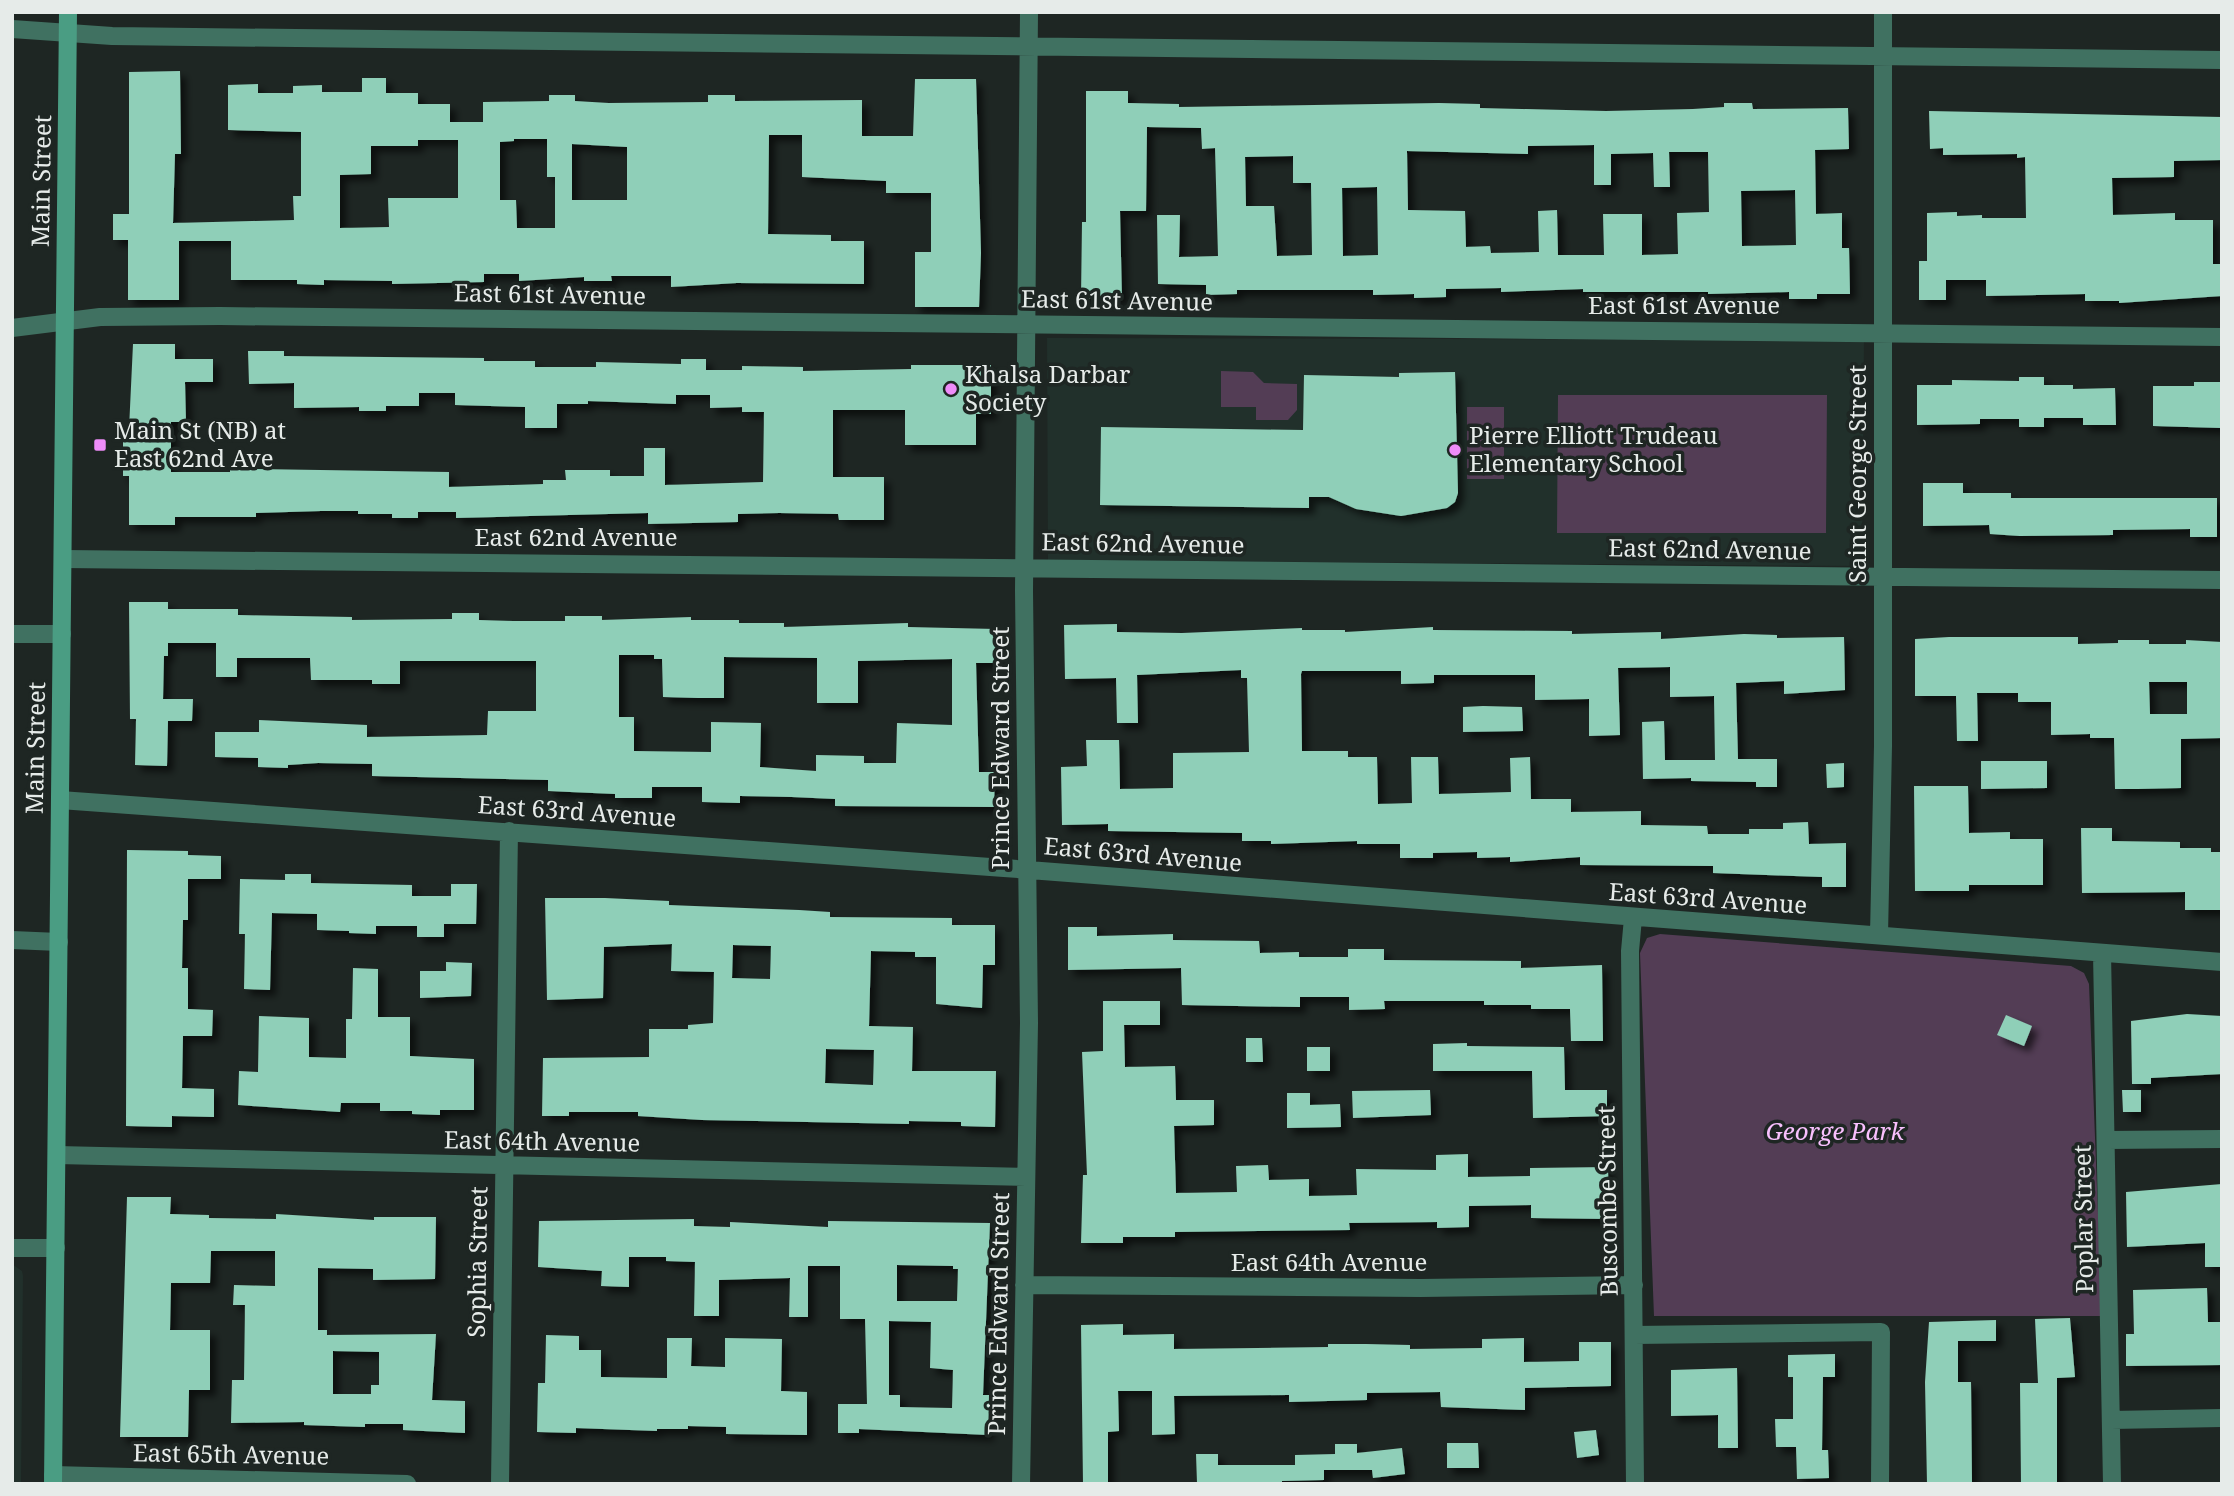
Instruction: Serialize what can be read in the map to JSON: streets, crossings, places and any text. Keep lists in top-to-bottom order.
{
  "streets": {
    "main road": ["Main Street"],
    "street": [
      "East 61st Avenue",
      "Saint George Street",
      "East 62nd Avenue",
      "Prince Edward Street",
      "East 63rd Avenue",
      "East 64th Avenue",
      "Buscombe Street",
      "Poplar Street",
      "Sophia Street",
      "East 65th Avenue"
    ]
  },
  "crossings": [
    ["Main Street", "East 61st Avenue"],
    ["Main Street", "East 62nd Avenue"],
    ["Main Street", "East 63rd Avenue"],
    ["Main Street", "East 64th Avenue"],
    ["Main Street", "East 65th Avenue"],
    ["East 61st Avenue", "Saint George Street"],
    ["East 61st Avenue", "Prince Edward Street"],
    ["Saint George Street", "East 62nd Avenue"],
    ["Saint George Street", "East 63rd Avenue"],
    ["East 62nd Avenue", "Prince Edward Street"],
    ["Prince Edward Street", "East 63rd Avenue"],
    ["Prince Edward Street", "East 64th Avenue"],
    ["East 63rd Avenue", "Buscombe Street"],
    ["East 63rd Avenue", "Poplar Street"],
    ["East 63rd Avenue", "Sophia Street"],
    ["East 64th Avenue", "Buscombe Street"],
    ["East 64th Avenue", "Sophia Street"]
  ],
  "parks": ["George Park"],
  "places": {
    "other": ["Khalsa Darbar Society", "Pierre Elliott Trudeau Elementary School"],
    "transit": ["Main St (NB) at East 62nd Ave"]
  }
}
